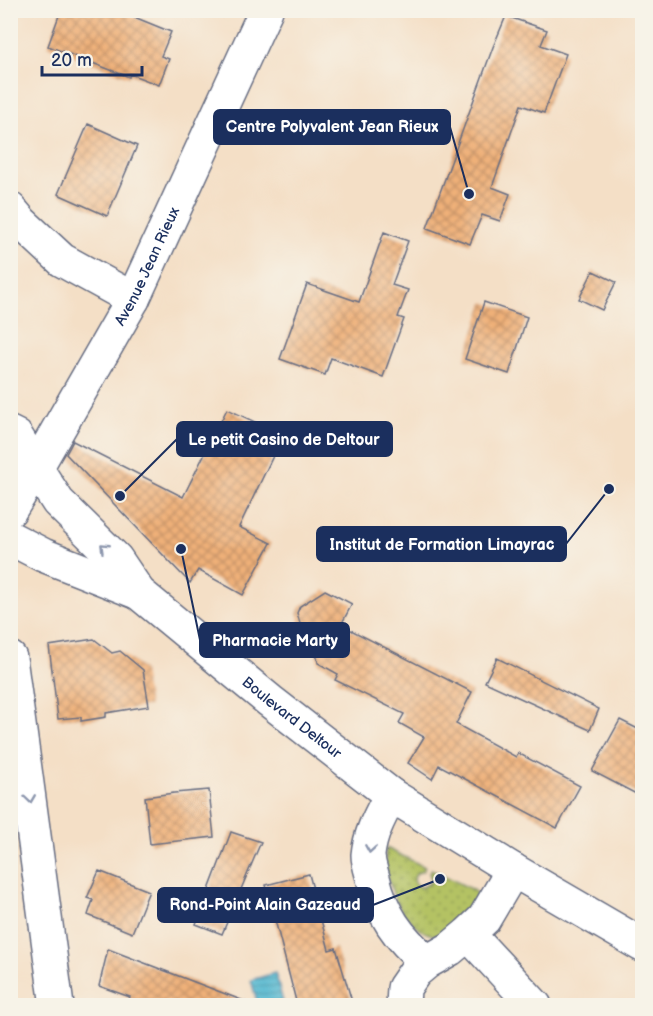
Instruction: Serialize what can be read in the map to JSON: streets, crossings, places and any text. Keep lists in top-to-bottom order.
{
  "streets": {
    "street": ["Avenue Jean Rieux", "Boulevard Deltour"]
  },
  "crossings": [
    ["Avenue Jean Rieux", "Boulevard Deltour"]
  ],
  "places": [
    "Centre Polyvalent Jean Rieux",
    "Institut de Formation Limayrac",
    "Le petit Casino de Deltour",
    "Pharmacie Marty",
    "Rond-Point Alain Gazeaud"
  ],
  "scale_bar": "20 m"
}
